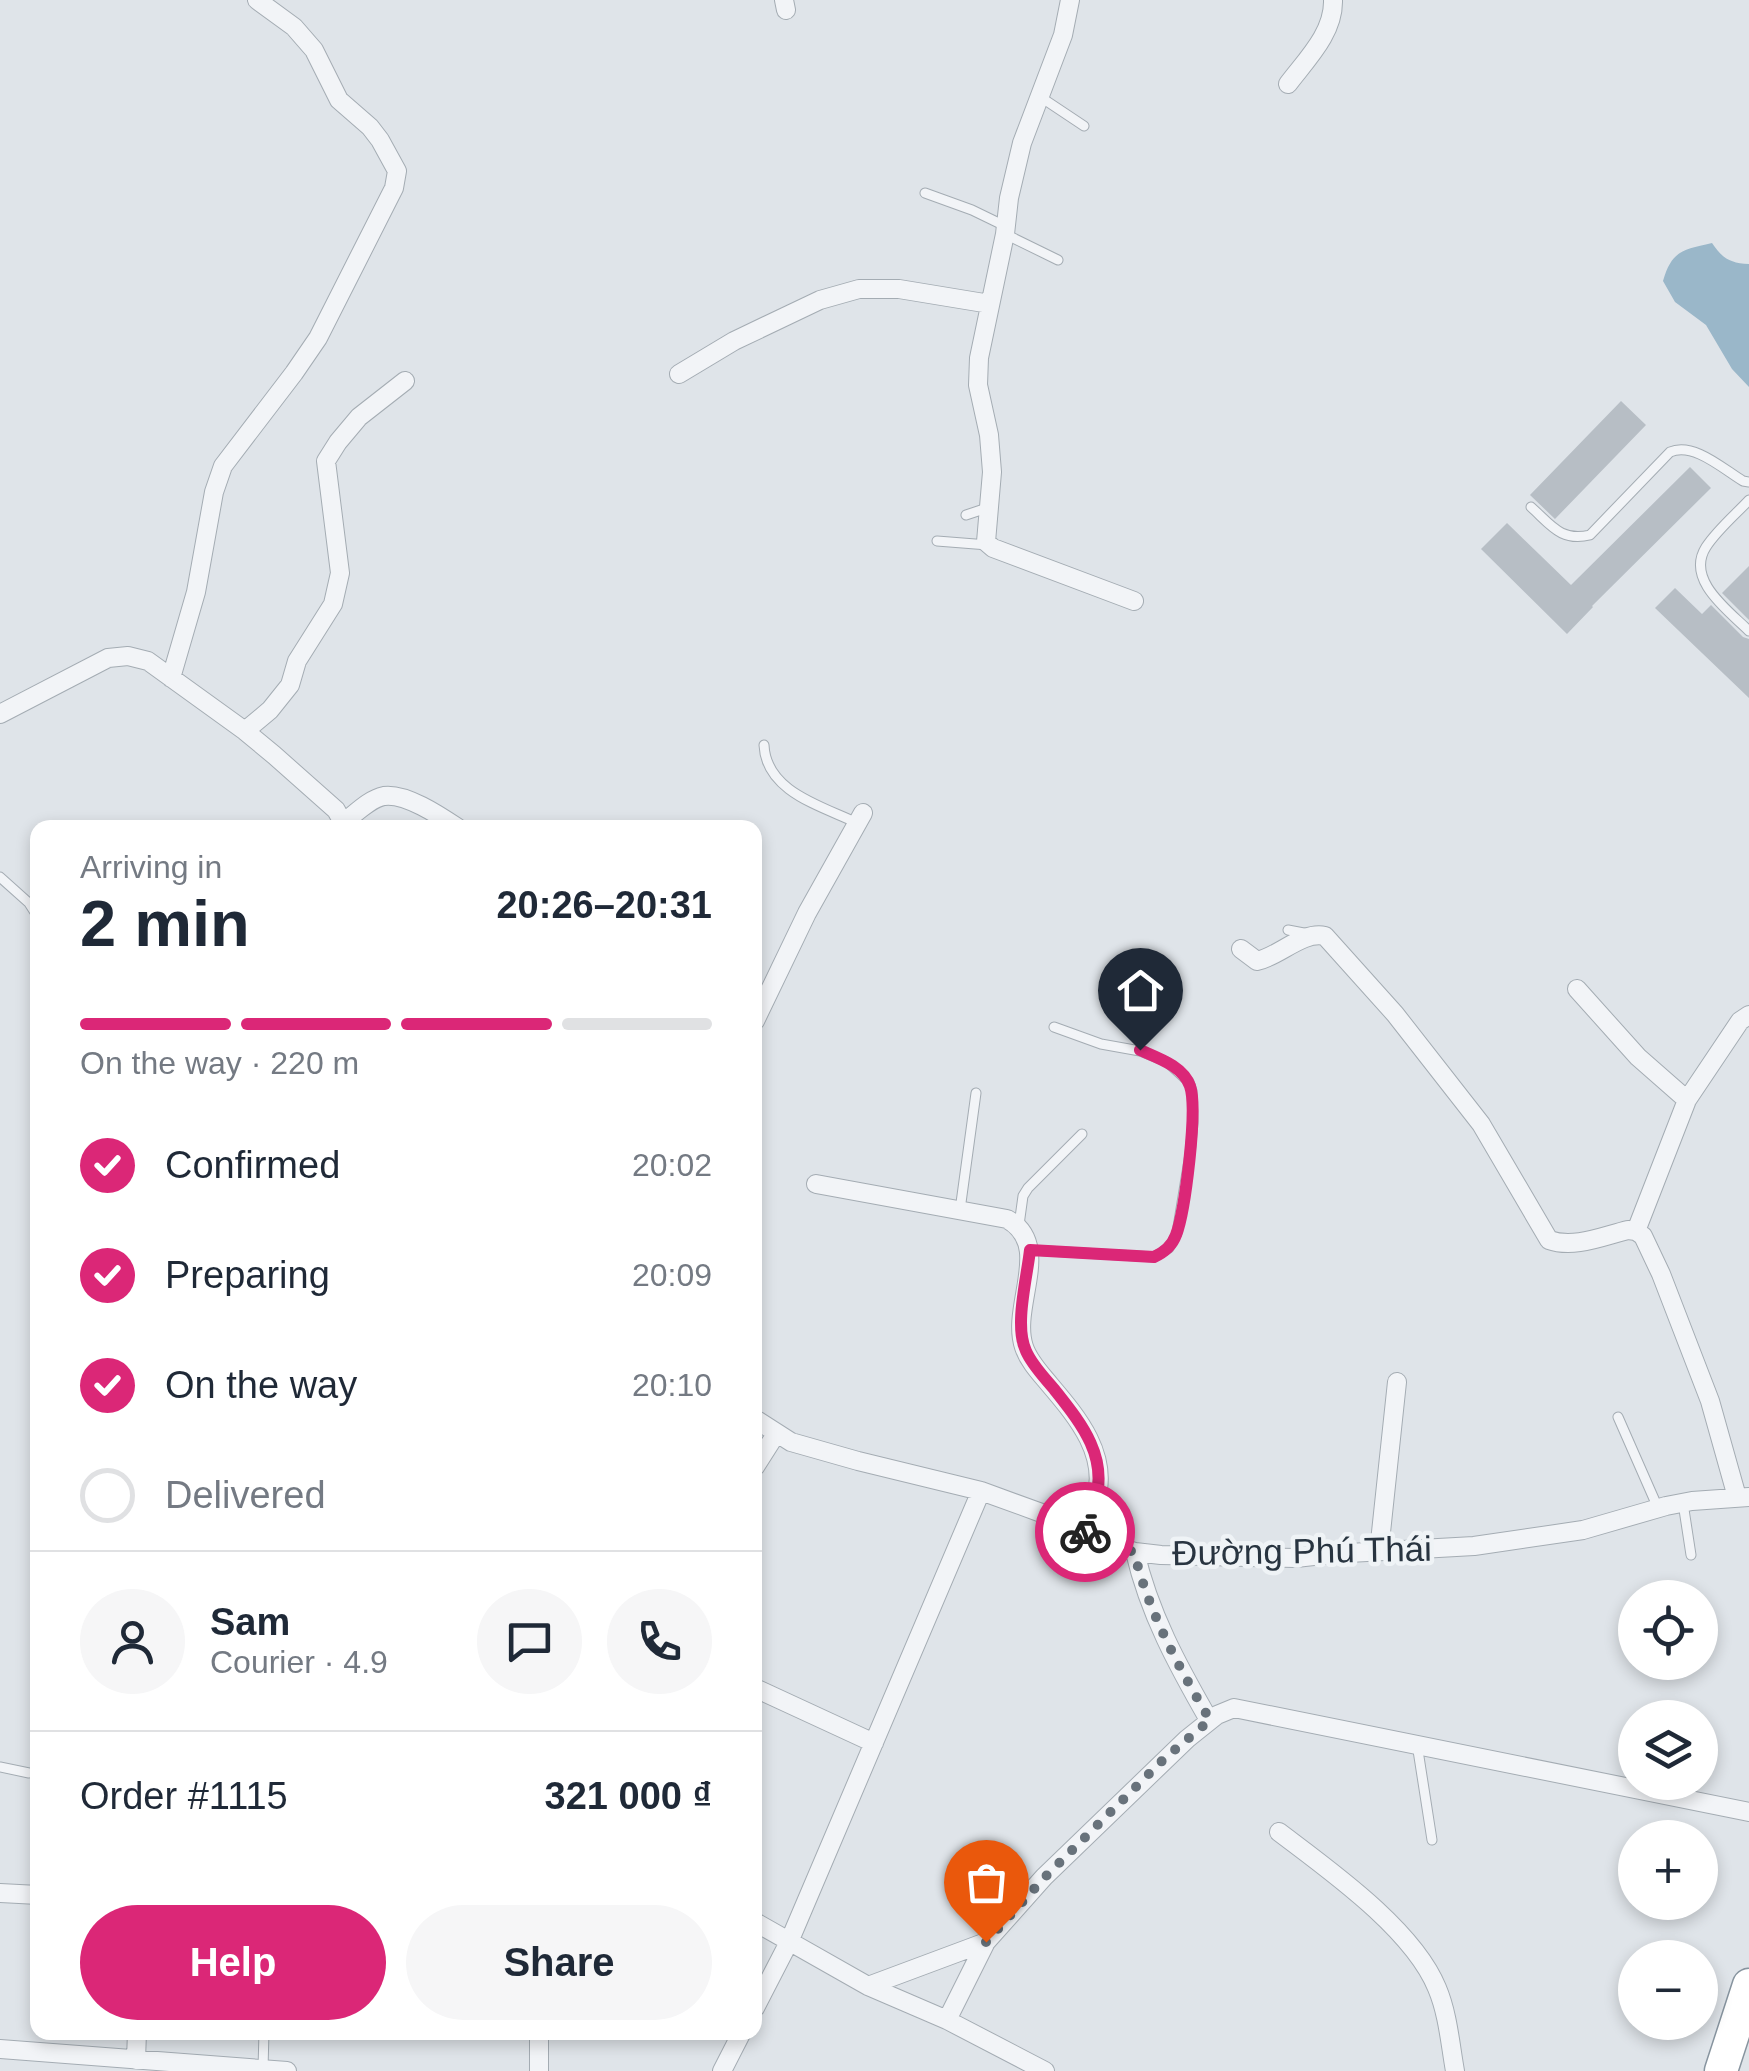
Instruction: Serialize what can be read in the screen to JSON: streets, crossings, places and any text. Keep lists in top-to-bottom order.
{
  "streets": {
    "street": ["Đường Phú Thái"]
  },
  "page": {
    "heading": ["2 min", "Arriving in", "20:26–20:31"],
    "panel": [
      "Sam",
      "Courier · 4.9",
      "Order #1115",
      "321 000 ₫"
    ],
    "bar": "On the way · 220 m",
    "list": [
      ["Confirmed", "20:02"],
      ["Preparing", "20:09"],
      ["On the way", "20:10"],
      "Delivered"
    ],
    "map_buttons": ["+", "−"],
    "buttons": ["Help", "Share"]
  }
}
